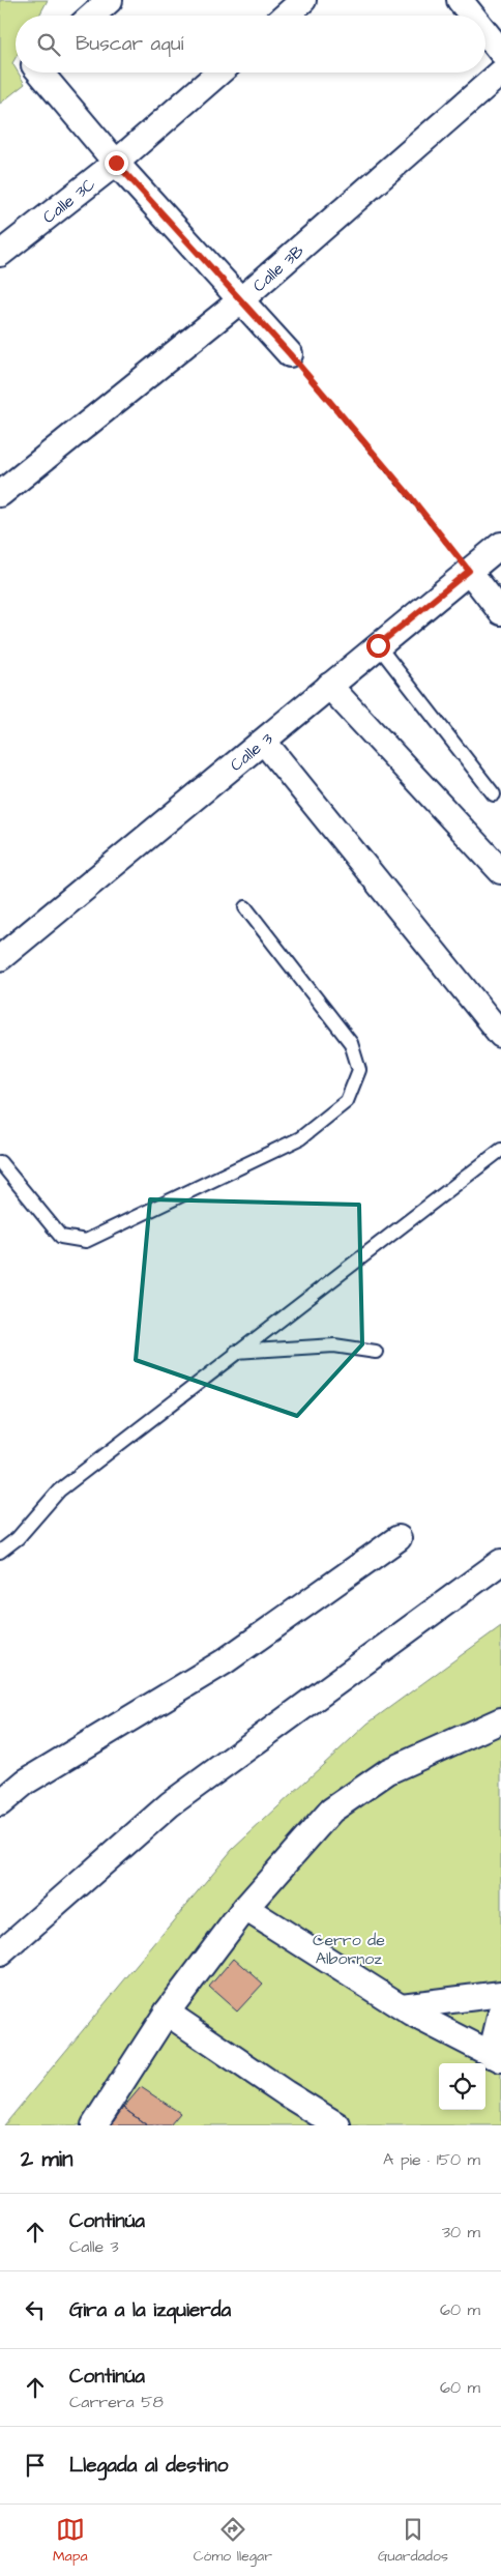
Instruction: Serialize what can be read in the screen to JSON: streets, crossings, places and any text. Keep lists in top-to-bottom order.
{
  "streets": {
    "street": ["Calle 3C", "Calle 3B", "Calle 3"]
  },
  "parks": ["Cerro de Albornoz"],
  "page": {
    "search": "Buscar aquí",
    "heading": ["2 min", "A pie · 150 m"],
    "list": [
      ["Continúa", "Calle 3", "30 m"],
      ["Gira a la izquierda", "60 m"],
      ["Continúa", "Carrera 58", "60 m"],
      "Llegada al destino"
    ],
    "nav": ["Mapa", "Cómo llegar", "Guardados"]
  }
}
